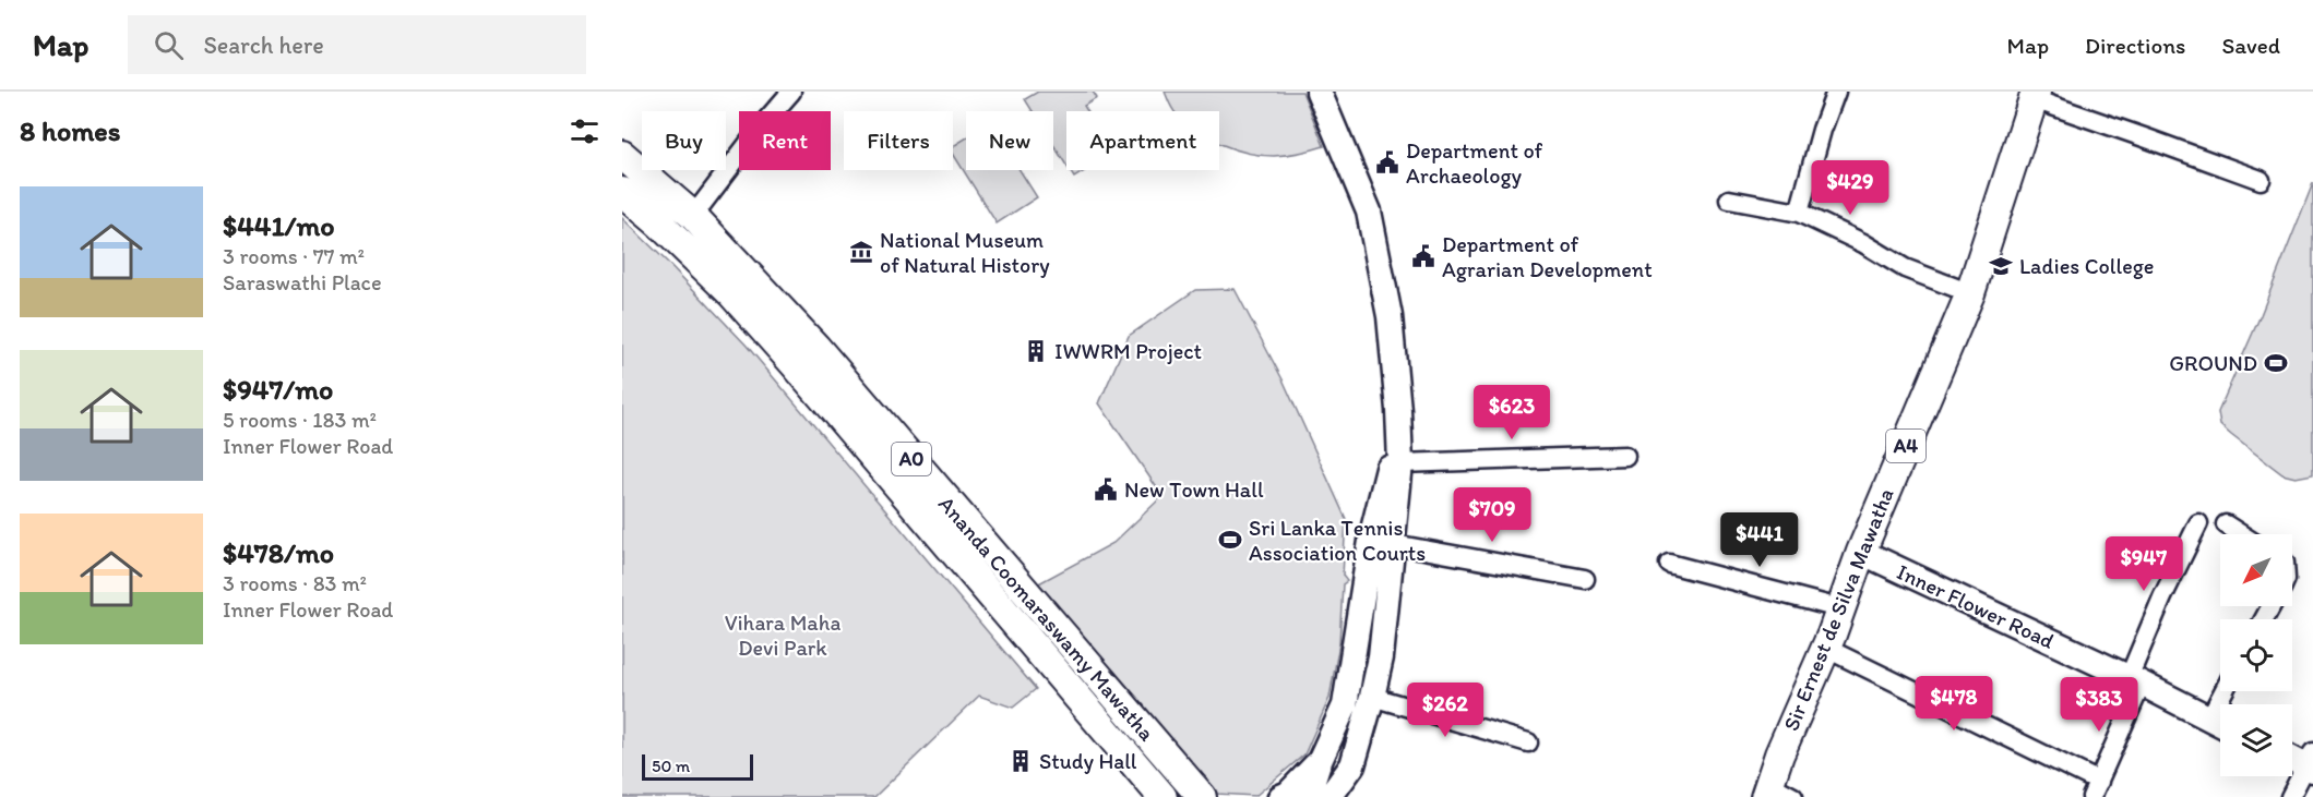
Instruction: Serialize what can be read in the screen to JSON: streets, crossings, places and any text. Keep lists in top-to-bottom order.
{
  "streets": {
    "highway": [
      "A4",
      "A0",
      "Sir Ernest de Silva Mawatha",
      "Ananda Coomaraswamy Mawatha"
    ],
    "main road": ["Inner Flower Road"]
  },
  "crossings": [
    ["Inner Flower Road", "Sir Ernest de Silva Mawatha"]
  ],
  "parks": ["Vihara Maha Devi Park"],
  "places": {
    "public building": ["Department of Archaeology", "Department of Agrarian Development", "New Town Hall"],
    "museum": ["National Museum of Natural History"],
    "school or university": ["Ladies College"],
    "building": ["IWWRM Project", "Study Hall"],
    "sports": ["GROUND", "Sri Lanka Tennis Association Courts"]
  },
  "scale_bar": "50 m",
  "north": "bottom left",
  "page": {
    "header": "Map",
    "search": "Search here",
    "nav": ["Map", "Directions", "Saved"],
    "heading": "8 homes",
    "chip": [
      "Buy",
      "Rent",
      "Filters",
      "New",
      "Apartment"
    ],
    "price": [
      "$429",
      "$623",
      "$709",
      "$441",
      "$947",
      "$478",
      "$383",
      "$262"
    ],
    "list": [
      {
        "name": "$441/mo",
        "note": "3 rooms · 77 m² · Saraswathi Place"
      },
      {
        "name": "$947/mo",
        "note": "5 rooms · 183 m² · Inner Flower Road"
      },
      {
        "name": "$478/mo",
        "note": "3 rooms · 83 m² · Inner Flower Road"
      }
    ],
    "scale": "50 m"
  }
}
